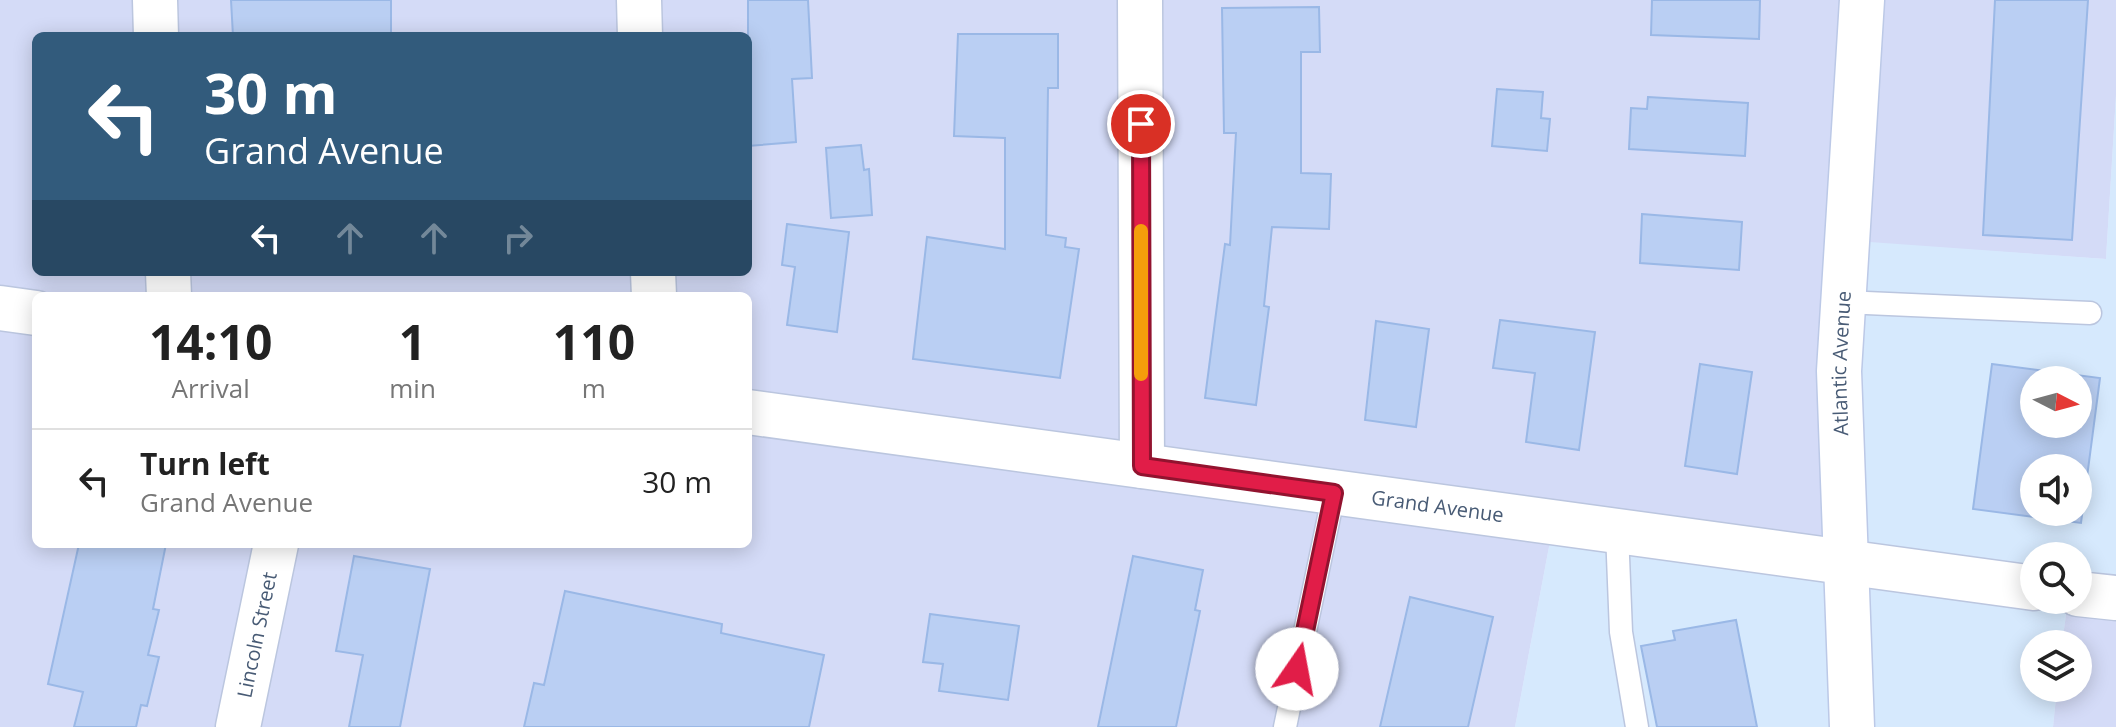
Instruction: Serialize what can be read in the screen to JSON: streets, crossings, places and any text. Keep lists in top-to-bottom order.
{
  "streets": {
    "street": ["Atlantic Avenue", "Grand Avenue", "Lincoln Street"]
  },
  "crossings": [
    ["Atlantic Avenue", "Grand Avenue"]
  ],
  "north": "right",
  "page": {
    "turn": ["30 m", "Grand Avenue"],
    "eta": [
      "14:10",
      "Arrival",
      "1",
      "min",
      "110",
      "m"
    ],
    "list": [
      {
        "name": "Turn left",
        "note": "Grand Avenue",
        "value": "30 m"
      }
    ]
  }
}
